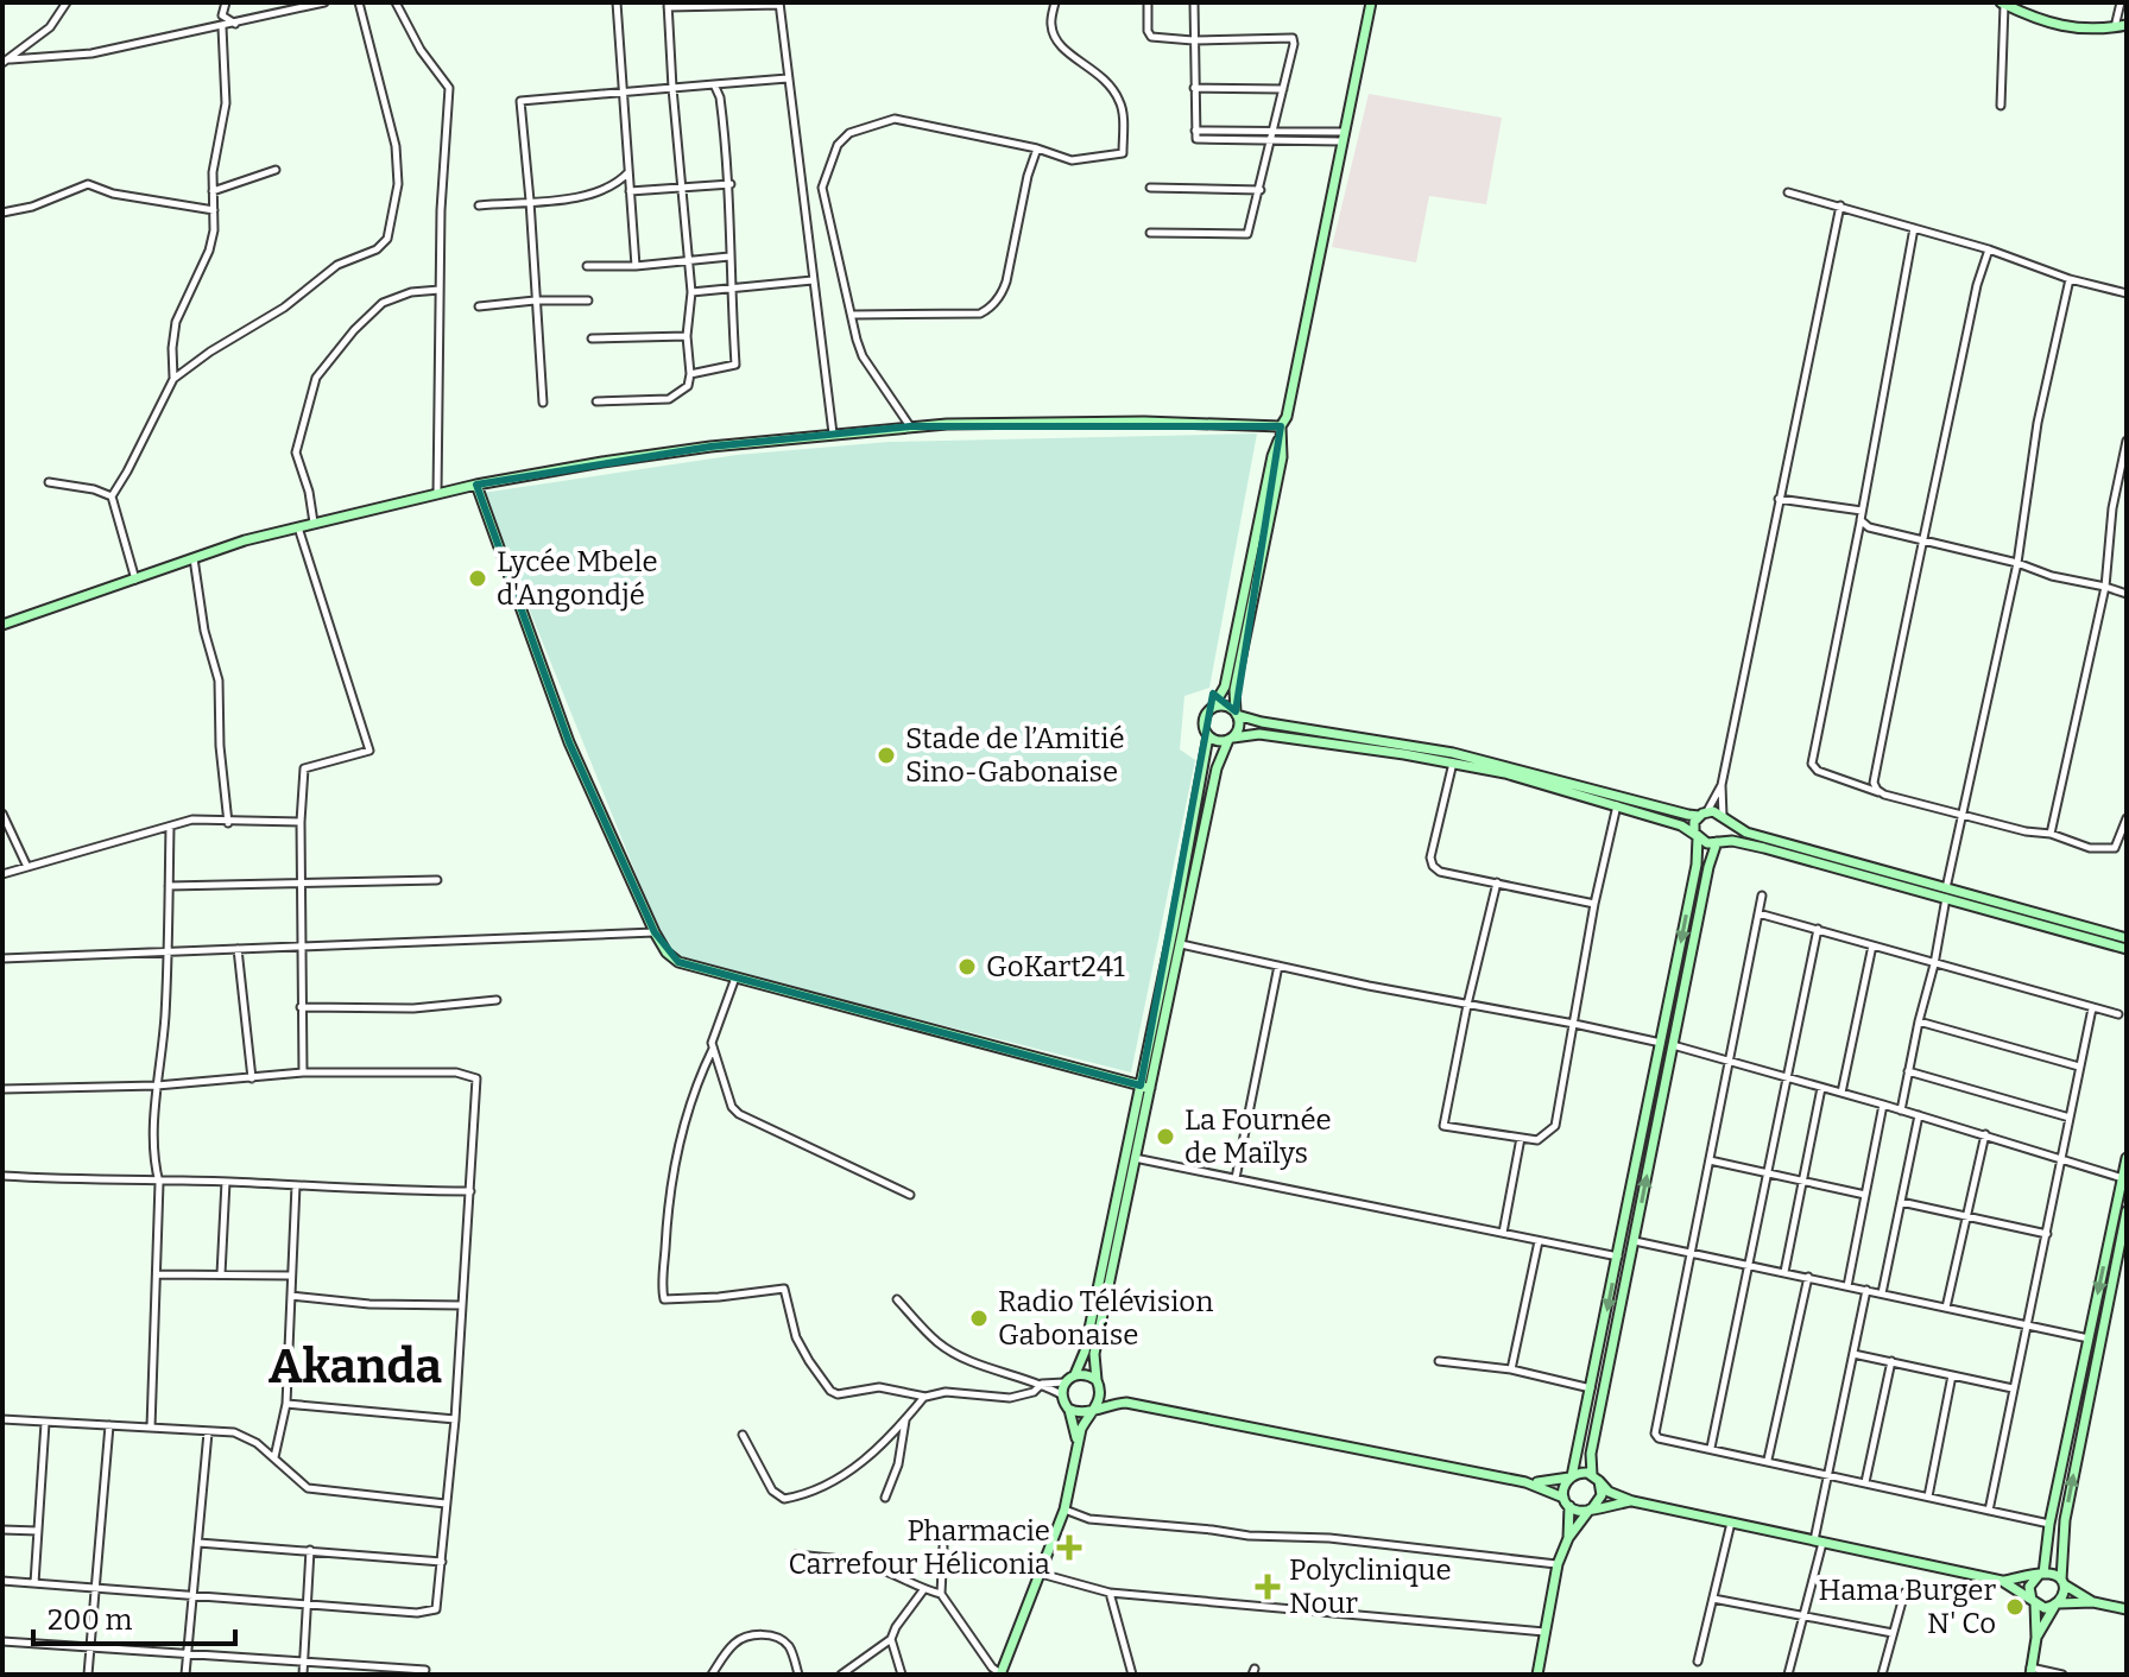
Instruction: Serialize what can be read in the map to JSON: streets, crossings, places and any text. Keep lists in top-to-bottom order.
{
  "districts": ["Akanda"],
  "places": {
    "other": [
      "Lycée Mbele d'Angondjé",
      "Stade de l’Amitié Sino-Gabonaise",
      "GoKart241",
      "La Fournée de Maïlys",
      "Radio Télévision Gabonaise",
      "Hama Burger N' Co"
    ],
    "health": ["Pharmacie Carrefour Héliconia", "Polyclinique Nour"]
  },
  "scale_bar": "200 m"
}
